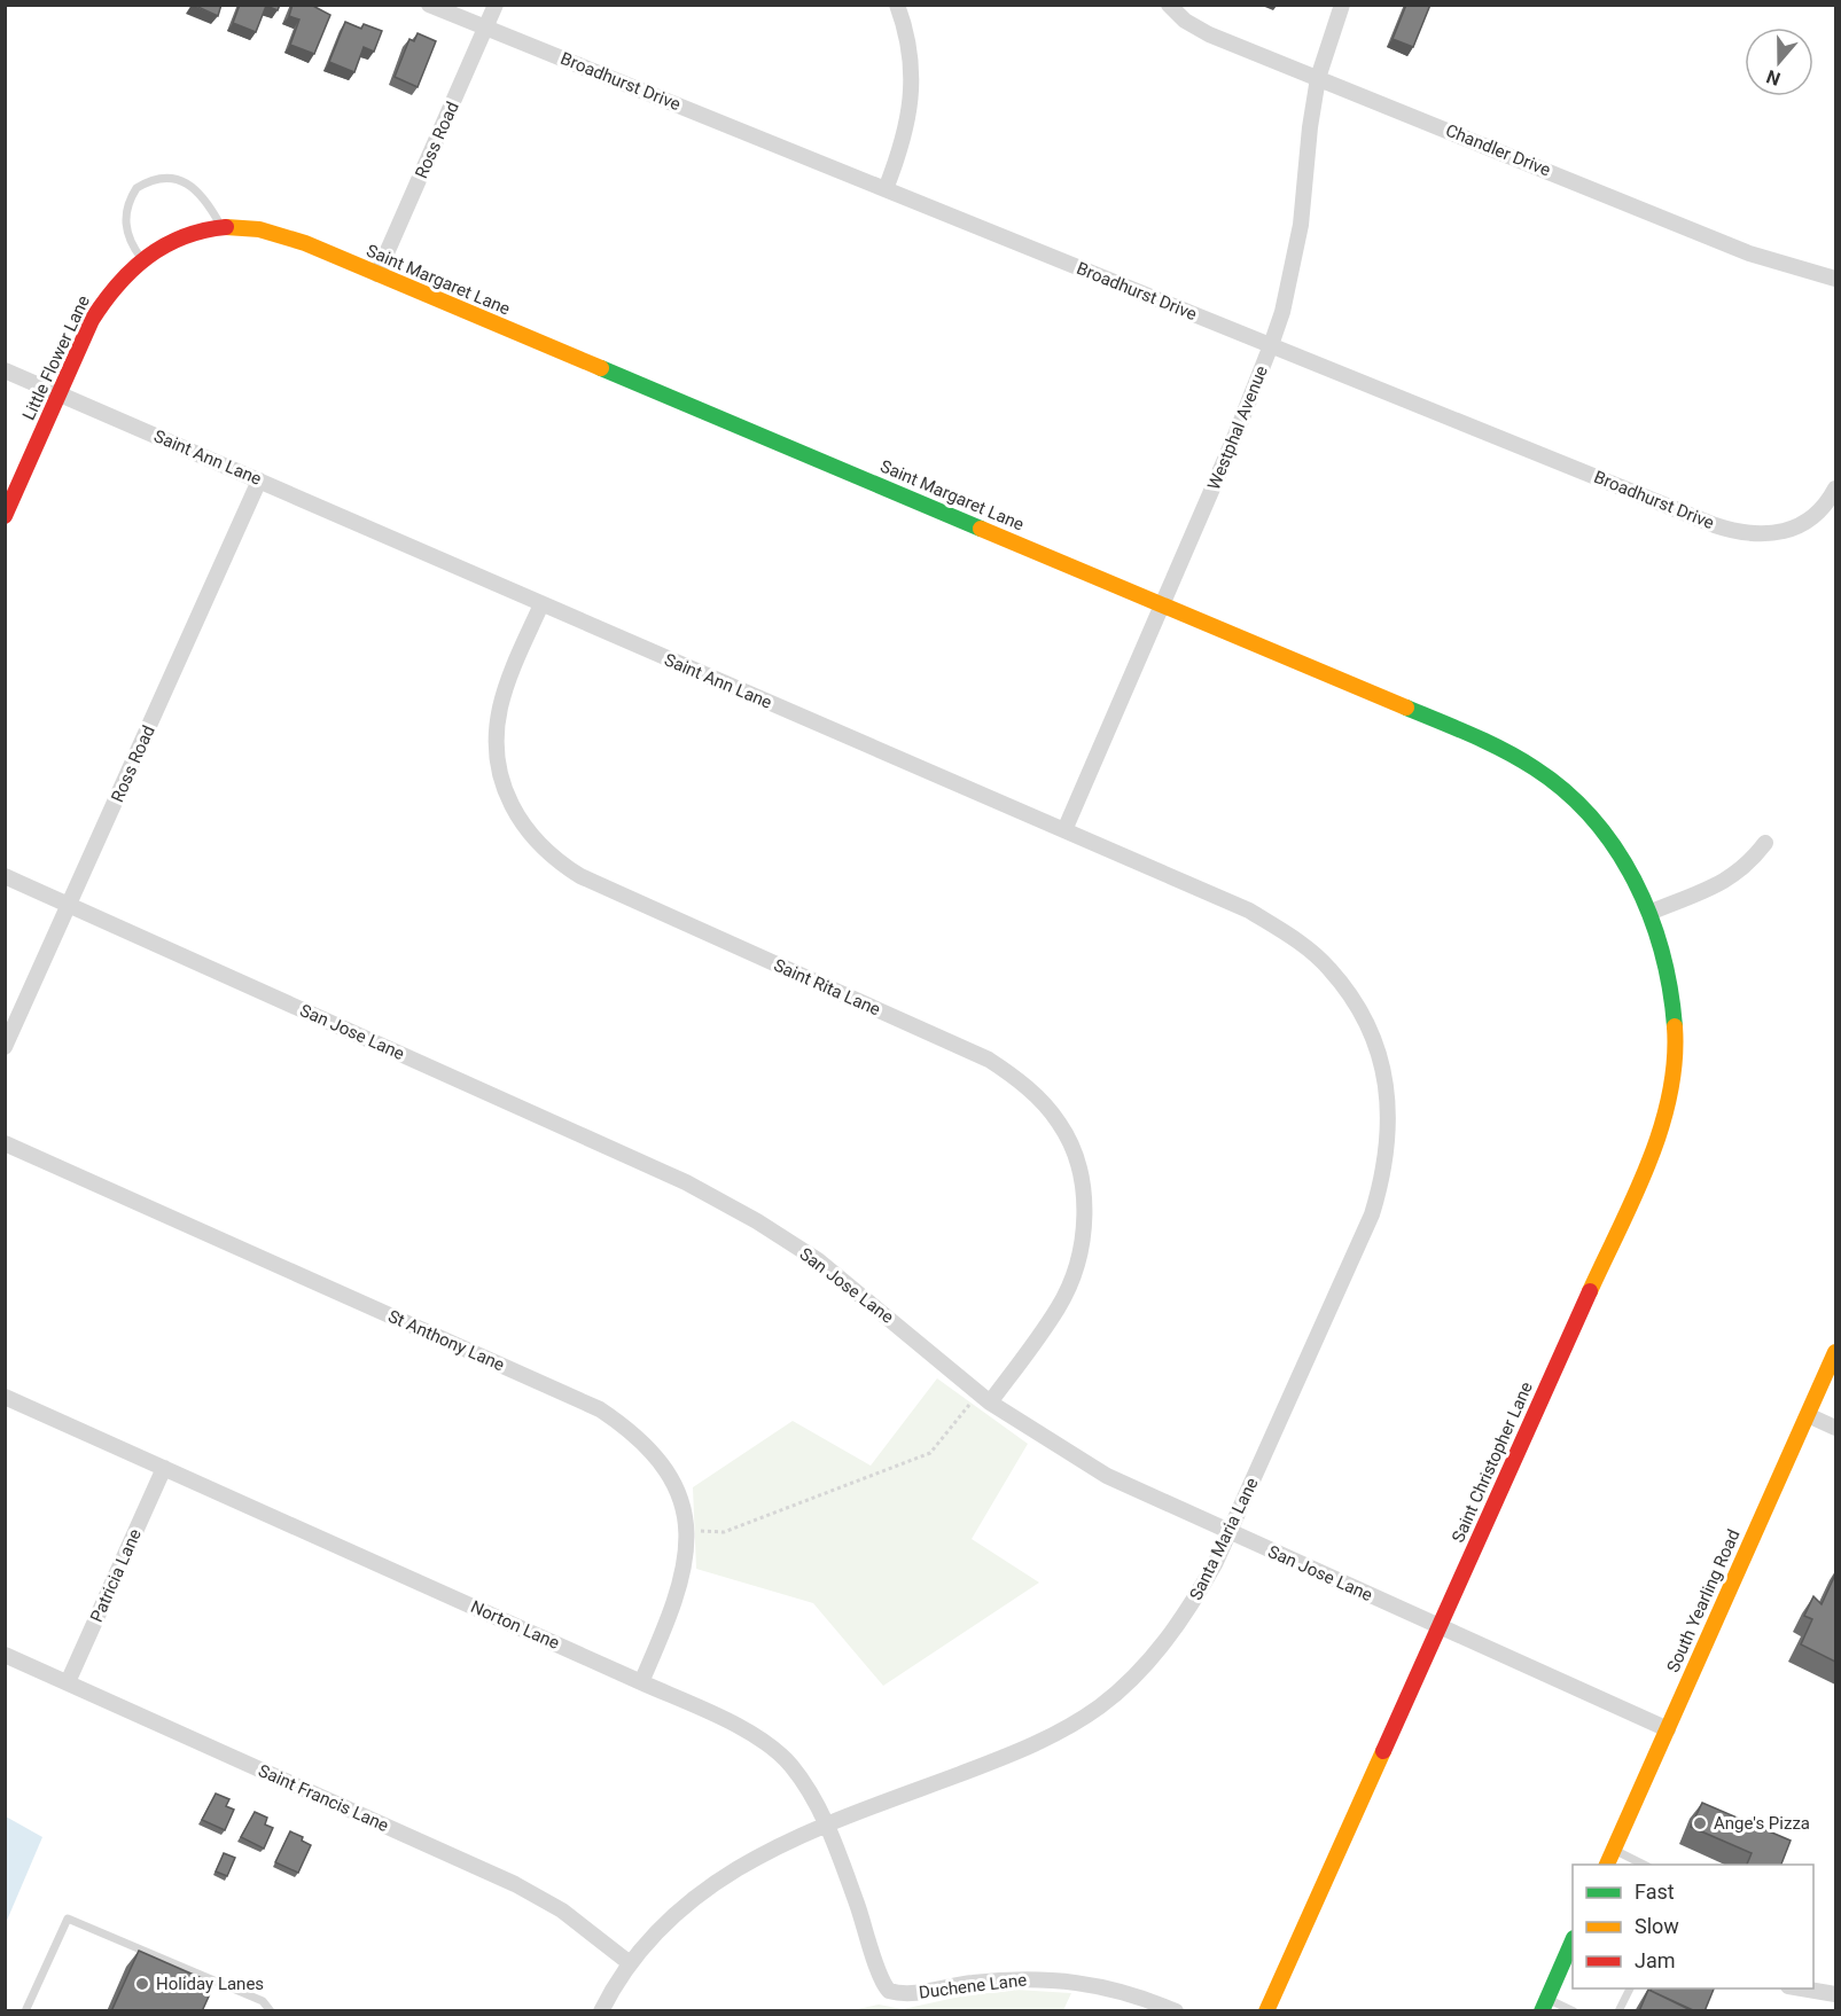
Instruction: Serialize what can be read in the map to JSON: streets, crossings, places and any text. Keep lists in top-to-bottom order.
{
  "streets": {
    "street": [
      "Broadhurst Drive",
      "Ross Road",
      "Chandler Drive",
      "Saint Margaret Lane",
      "Little Flower Lane",
      "Westphal Avenue",
      "Saint Ann Lane",
      "Saint Rita Lane",
      "San Jose Lane",
      "St Anthony Lane",
      "Saint Christopher Lane",
      "Santa Maria Lane",
      "Patricia Lane",
      "South Yearling Road",
      "Norton Lane",
      "Saint Francis Lane",
      "Duchene Lane"
    ]
  },
  "crossings": [
    ["Broadhurst Drive", "Ross Road"],
    ["Broadhurst Drive", "Westphal Avenue"],
    ["Ross Road", "Saint Margaret Lane"],
    ["Ross Road", "Saint Ann Lane"],
    ["Ross Road", "San Jose Lane"],
    ["Chandler Drive", "Westphal Avenue"],
    ["Saint Margaret Lane", "Little Flower Lane"],
    ["Saint Margaret Lane", "Westphal Avenue"],
    ["Saint Margaret Lane", "Saint Christopher Lane"],
    ["Little Flower Lane", "Saint Ann Lane"],
    ["Westphal Avenue", "Saint Ann Lane"],
    ["Saint Ann Lane", "Saint Rita Lane"],
    ["Saint Ann Lane", "Santa Maria Lane"],
    ["Saint Rita Lane", "San Jose Lane"],
    ["San Jose Lane", "Saint Christopher Lane"],
    ["San Jose Lane", "Santa Maria Lane"],
    ["San Jose Lane", "South Yearling Road"],
    ["St Anthony Lane", "Norton Lane"],
    ["Santa Maria Lane", "Norton Lane"],
    ["Santa Maria Lane", "Saint Francis Lane"],
    ["Patricia Lane", "Norton Lane"],
    ["Patricia Lane", "Saint Francis Lane"],
    ["Norton Lane", "Duchene Lane"]
  ],
  "places": ["Ange's Pizza", "Holiday Lanes"],
  "legend": ["Fast", "Slow", "Jam"],
  "north": "bottom"
}
